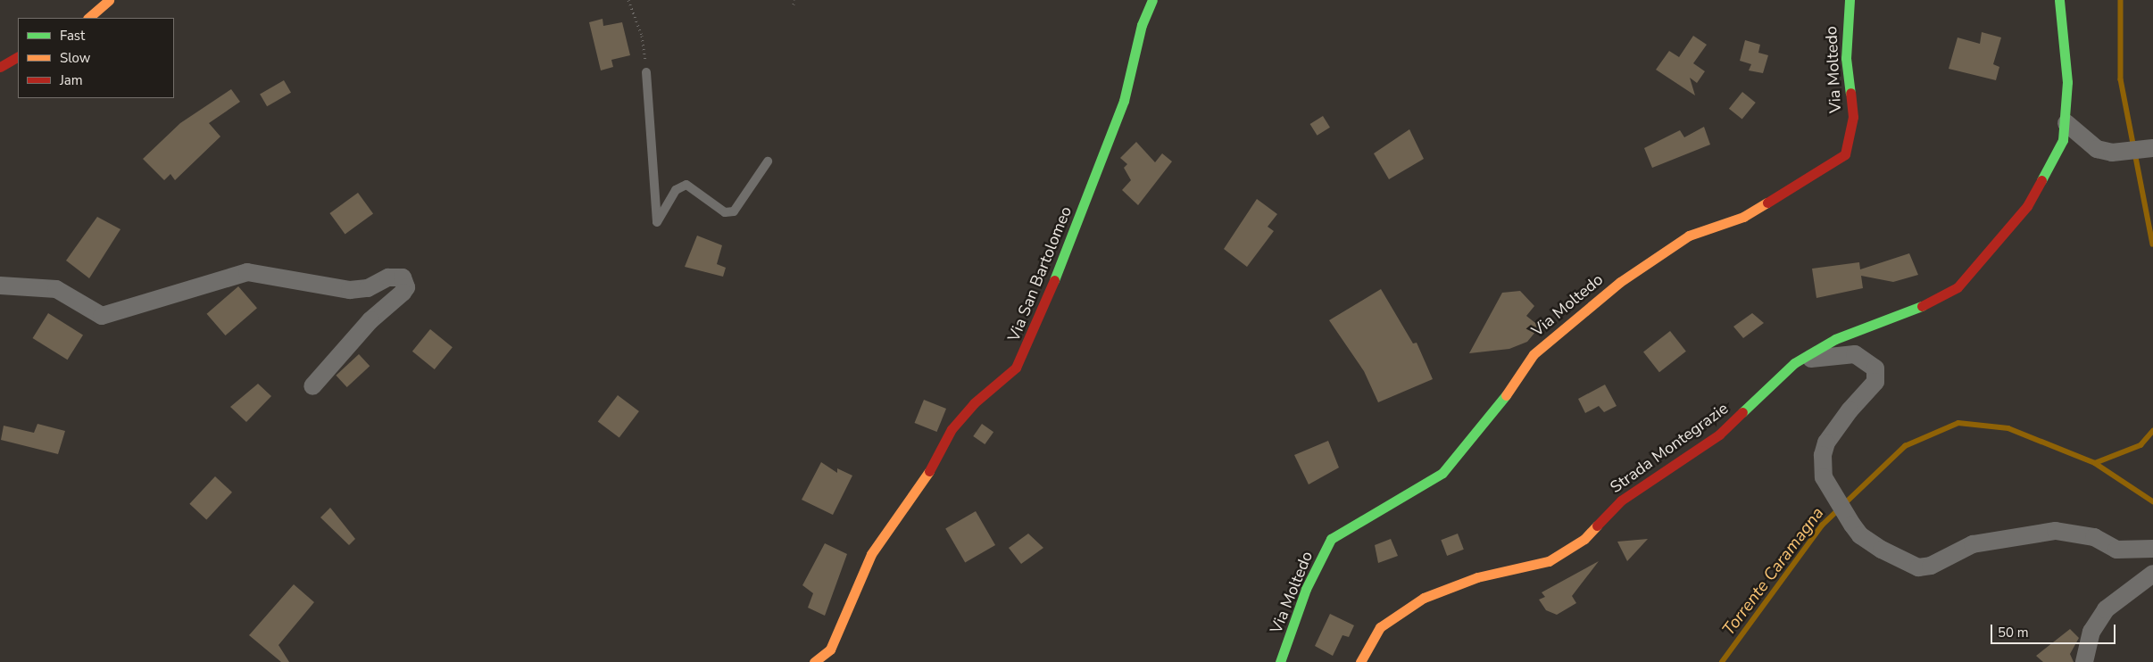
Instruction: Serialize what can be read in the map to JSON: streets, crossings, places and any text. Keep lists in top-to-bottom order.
{
  "streets": {
    "street": ["Via Moltedo", "Via San Bartolomeo", "Strada Montegrazie"]
  },
  "water": ["Torrente Caramagna"],
  "legend": ["Fast", "Slow", "Jam"],
  "scale_bar": "50 m"
}
